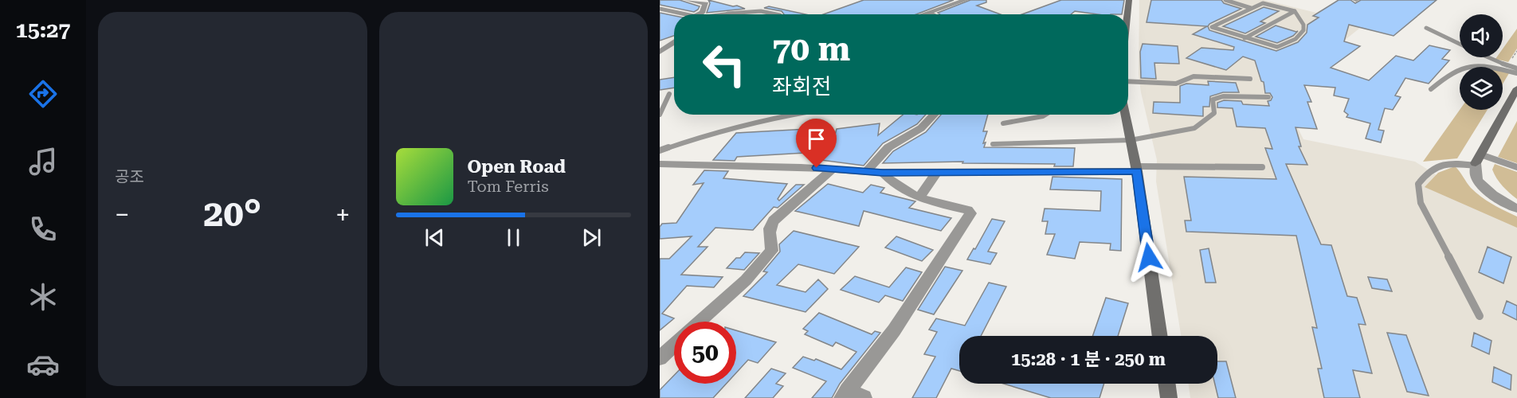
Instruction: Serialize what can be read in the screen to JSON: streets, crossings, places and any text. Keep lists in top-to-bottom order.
{
  "page": {
    "tabs": "15:27",
    "tile": "공조",
    "turn": ["70 m", "좌회전"],
    "song": ["Open Road", "Tom Ferris"],
    "heat": ["−", "20°", "+"],
    "limit": "50",
    "trip": "15:28 · 1 분 · 250 m"
  }
}
